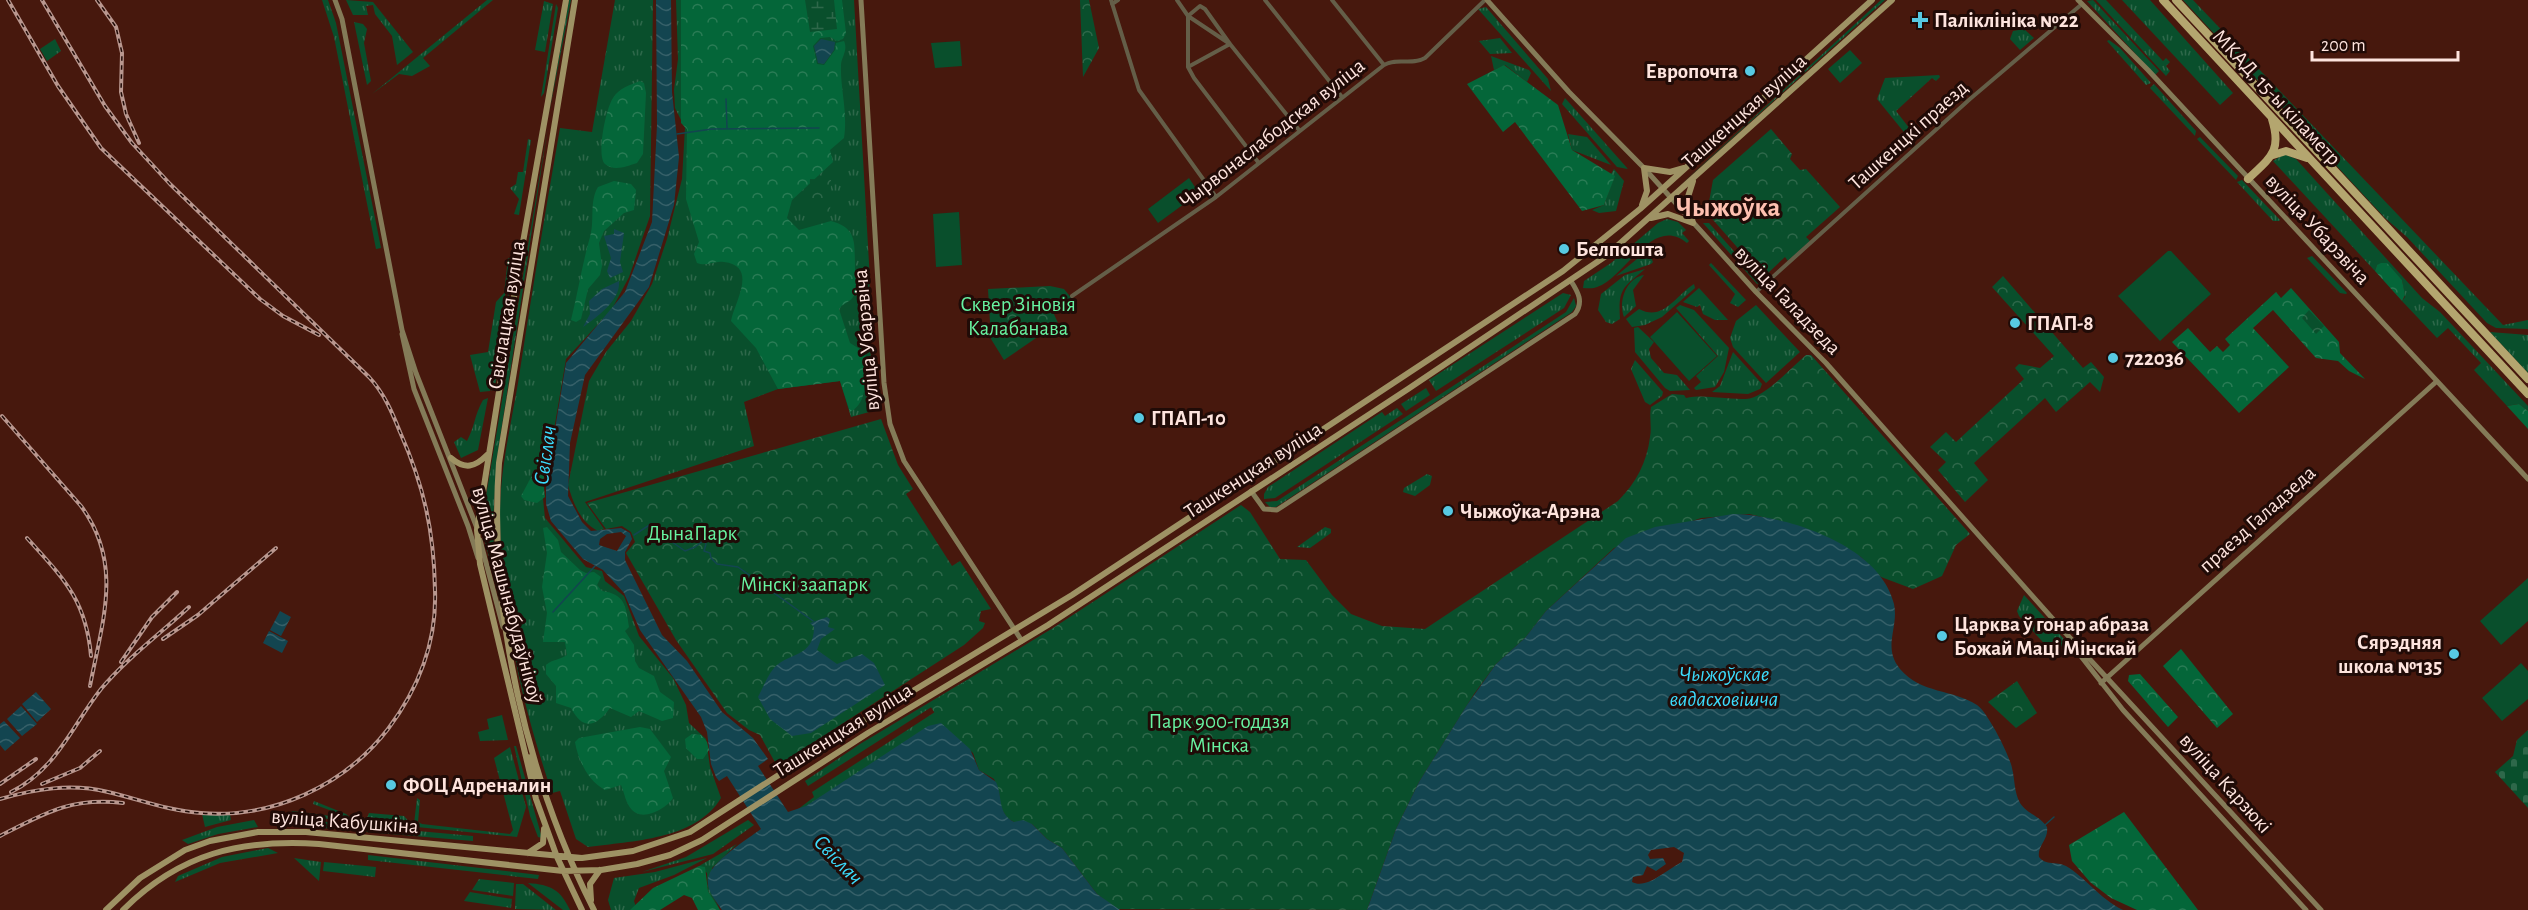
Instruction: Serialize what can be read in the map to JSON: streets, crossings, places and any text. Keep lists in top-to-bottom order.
{
  "streets": {
    "highway": ["МКАД, 15-ы кіламетр"],
    "main road": [
      "Ташкенцкая вуліца",
      "вуліца Убарэвіча",
      "вуліца Галадзеда",
      "Свіслацкая вуліца",
      "праезд Галадзеда",
      "вуліца Машынабудаўнікоў",
      "вуліца Карзюкі",
      "вуліца Кабушкіна"
    ],
    "street": ["Чырвонаслабодская вуліца", "Ташкенцкі праезд"]
  },
  "crossings": [
    ["Ташкенцкая вуліца", "вуліца Убарэвіча"],
    ["Ташкенцкая вуліца", "вуліца Галадзеда"],
    ["Ташкенцкая вуліца", "вуліца Машынабудаўнікоў"],
    ["Ташкенцкая вуліца", "вуліца Кабушкіна"],
    ["Чырвонаслабодская вуліца", "вуліца Галадзеда"],
    ["Ташкенцкі праезд", "вуліца Убарэвіча"],
    ["Ташкенцкі праезд", "вуліца Галадзеда"],
    ["вуліца Убарэвіча", "праезд Галадзеда"],
    ["вуліца Галадзеда", "праезд Галадзеда"],
    ["вуліца Галадзеда", "вуліца Карзюкі"],
    ["Свіслацкая вуліца", "вуліца Машынабудаўнікоў"],
    ["праезд Галадзеда", "вуліца Карзюкі"],
    ["вуліца Машынабудаўнікоў", "вуліца Кабушкіна"]
  ],
  "districts": ["Чыжоўка"],
  "water": ["Свіслач", "Чыжоўскае вадасховішча"],
  "parks": [
    "Сквер Зіновія Калабанава",
    "ДынаПарк",
    "Мінскі заапарк",
    "Парк 900-годдзя Мінска"
  ],
  "places": {
    "health": ["Паліклініка №22"],
    "other": [
      "Европочта",
      "Белпошта",
      "ГПАП-8",
      "722036",
      "ГПАП-10",
      "Чыжоўка-Арэна",
      "Царква ў гонар абраза Божай Маці Мінскай",
      "Сярэдняя школа №135",
      "ФОЦ Адреналин"
    ]
  },
  "scale_bar": "200 m"
}
